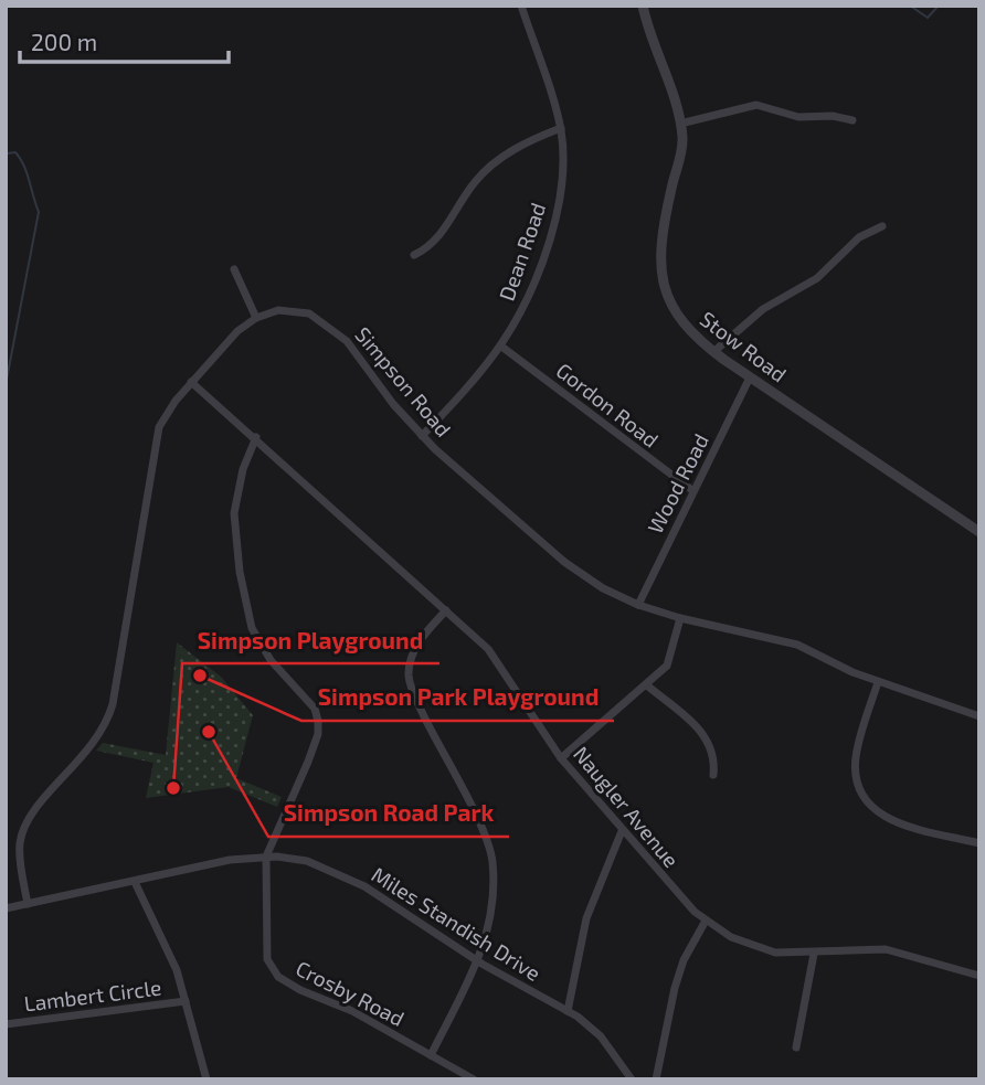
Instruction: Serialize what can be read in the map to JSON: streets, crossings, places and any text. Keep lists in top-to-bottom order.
{
  "streets": {
    "street": [
      "Dean Road",
      "Stow Road",
      "Simpson Road",
      "Gordon Road",
      "Wood Road",
      "Naugler Avenue",
      "Miles Standish Drive",
      "Crosby Road",
      "Lambert Circle"
    ]
  },
  "crossings": [
    ["Dean Road", "Simpson Road"],
    ["Dean Road", "Gordon Road"],
    ["Stow Road", "Wood Road"],
    ["Simpson Road", "Wood Road"],
    ["Simpson Road", "Naugler Avenue"],
    ["Simpson Road", "Miles Standish Drive"],
    ["Gordon Road", "Wood Road"],
    ["Miles Standish Drive", "Crosby Road"]
  ],
  "places": ["Simpson Park Playground", "Simpson Road Park", "Simpson Playground"],
  "scale_bar": "200 m"
}
